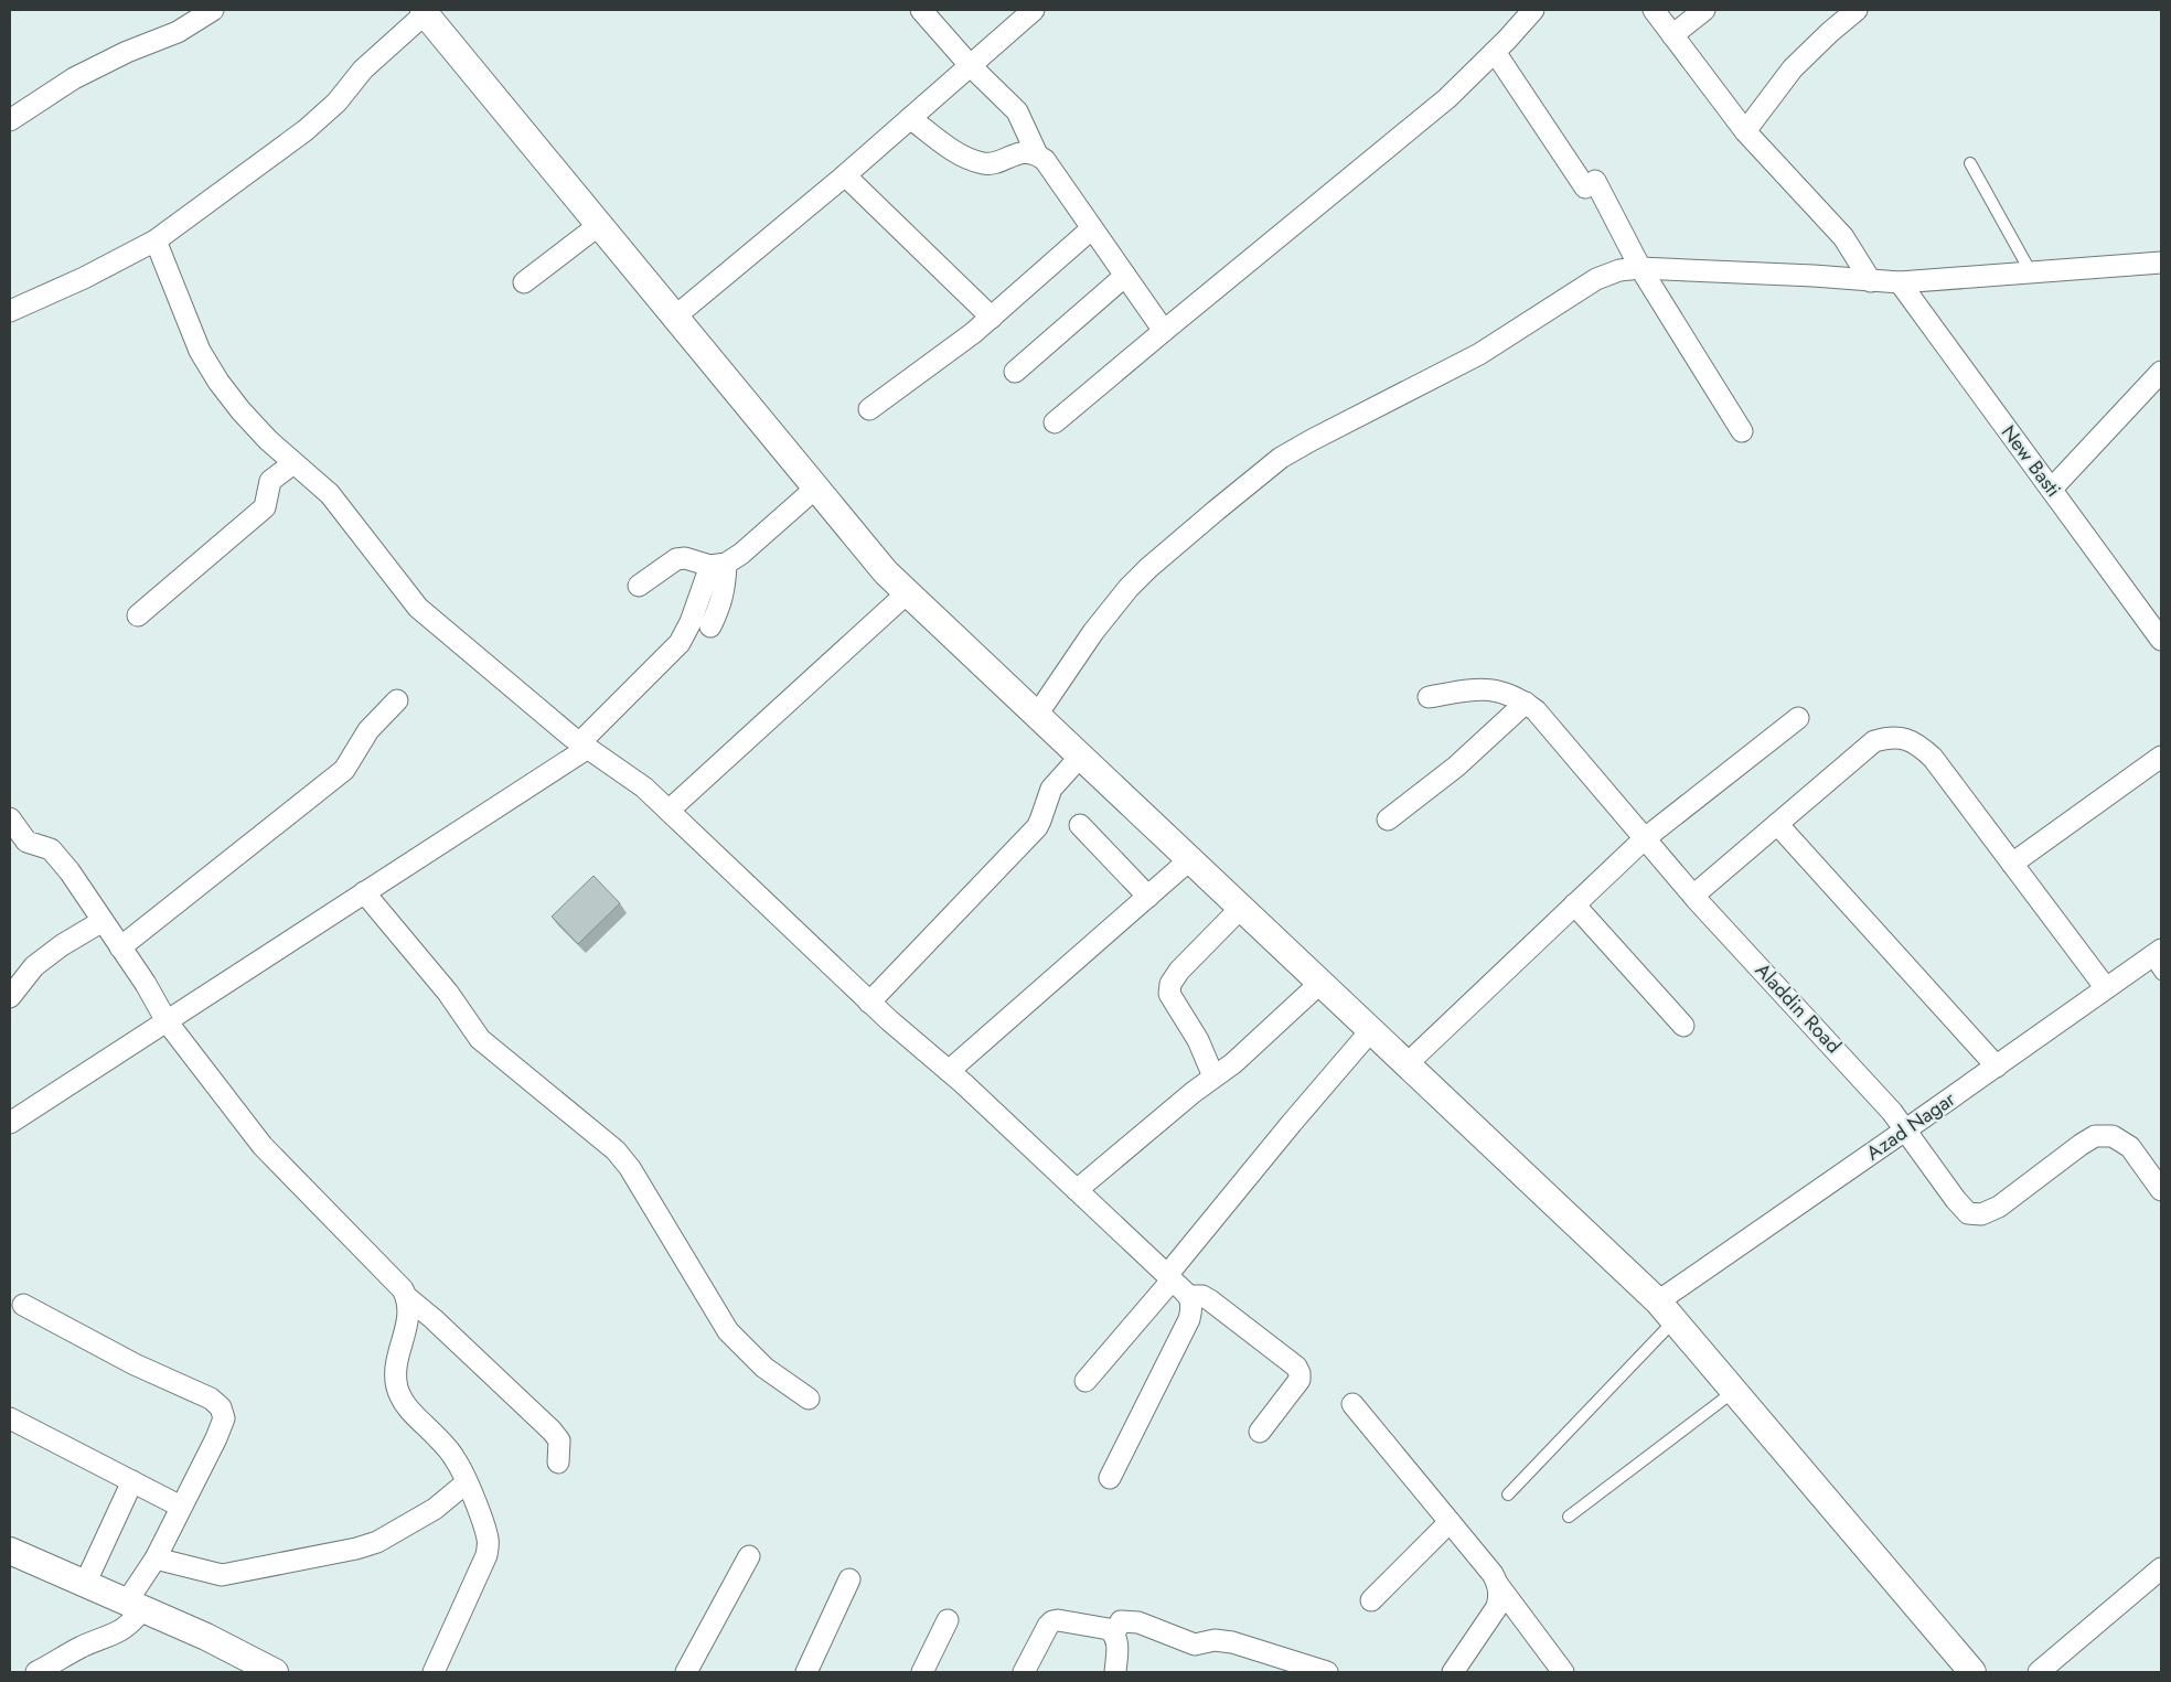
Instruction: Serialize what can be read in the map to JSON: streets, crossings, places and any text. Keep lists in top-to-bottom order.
{
  "streets": {
    "street": ["New Basti", "Aladdin Road", "Azad Nagar"]
  },
  "crossings": [
    ["Aladdin Road", "Azad Nagar"]
  ]
}
